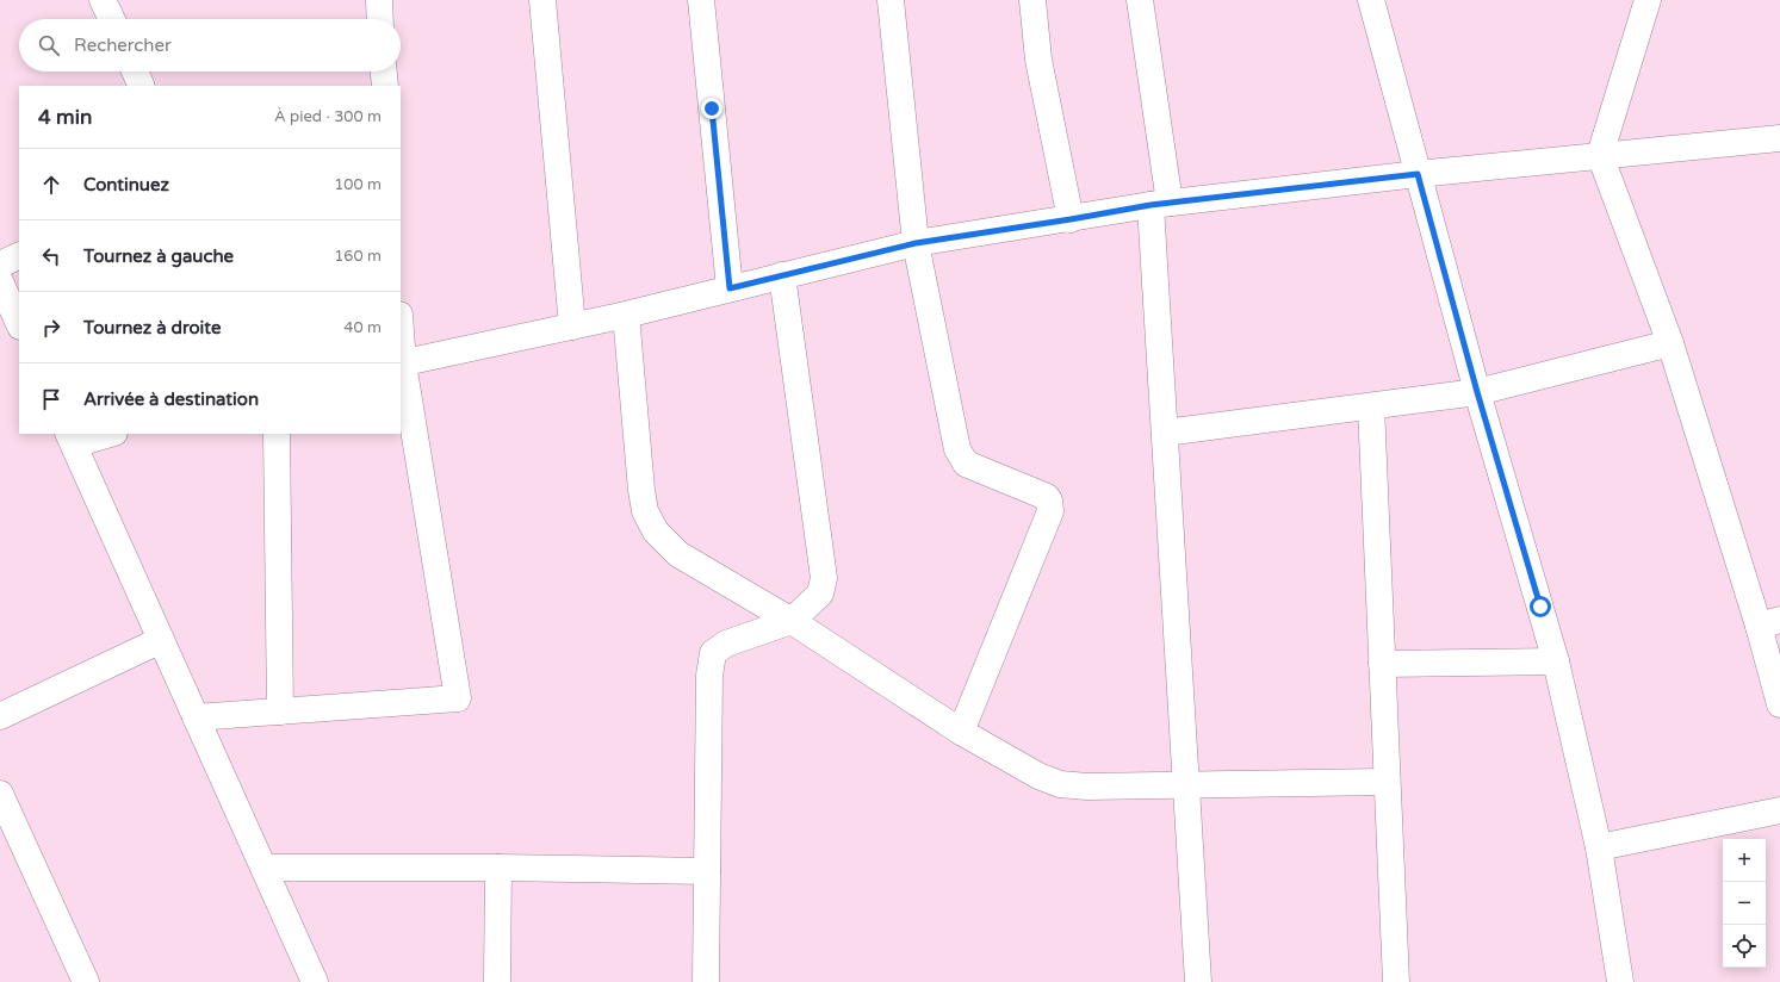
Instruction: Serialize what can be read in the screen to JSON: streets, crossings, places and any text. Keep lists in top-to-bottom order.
{
  "page": {
    "search": "Rechercher",
    "heading": ["4 min", "À pied · 300 m"],
    "list": [
      ["Continuez", "100 m"],
      ["Tournez à gauche", "160 m"],
      ["Tournez à droite", "40 m"],
      "Arrivée à destination"
    ],
    "map_buttons": ["+", "−"]
  }
}
